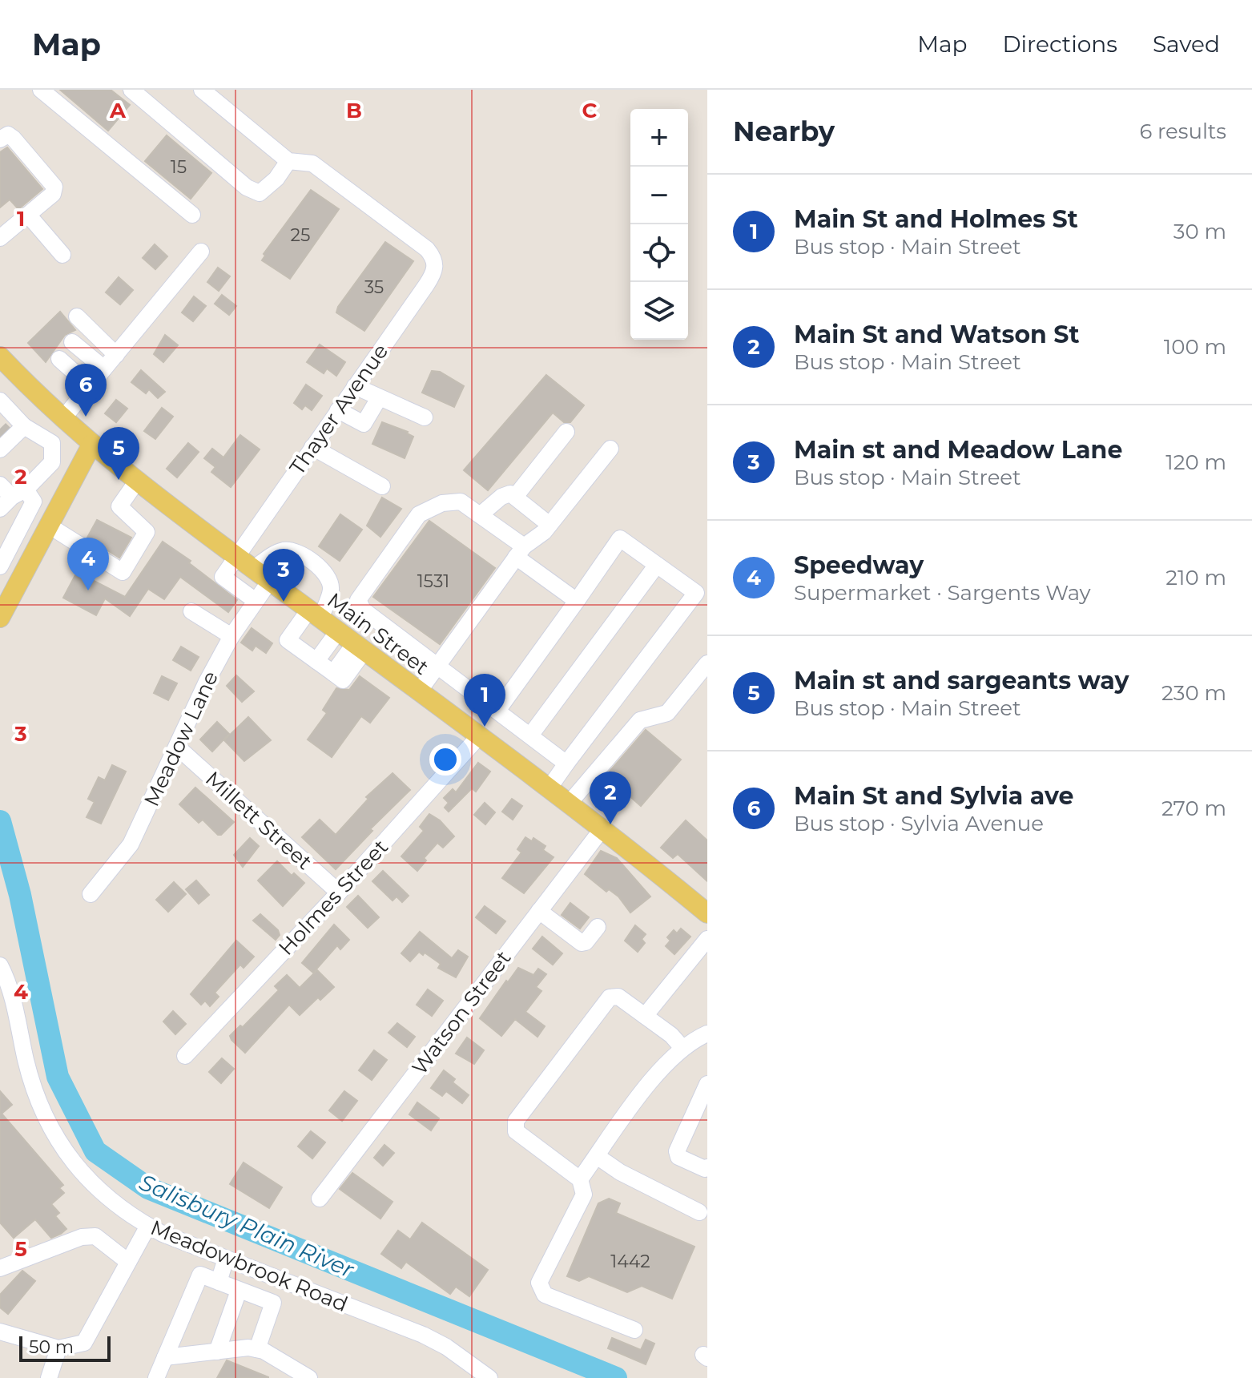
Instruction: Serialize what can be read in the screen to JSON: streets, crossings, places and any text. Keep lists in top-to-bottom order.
{
  "streets": {
    "main road": ["Main Street"],
    "street": [
      "Thayer Avenue",
      "Meadow Lane",
      "Millett Street",
      "Holmes Street",
      "Watson Street",
      "Meadowbrook Road"
    ]
  },
  "crossings": [
    ["Thayer Avenue", "Main Street"],
    ["Thayer Avenue", "Meadow Lane"],
    ["Main Street", "Meadow Lane"],
    ["Main Street", "Holmes Street"],
    ["Main Street", "Watson Street"],
    ["Meadow Lane", "Millett Street"],
    ["Millett Street", "Holmes Street"]
  ],
  "water": ["Salisbury Plain River"],
  "house_numbers": [
    "15",
    "25",
    "35",
    "1531",
    "1442"
  ],
  "scale_bar": "50 m",
  "page": {
    "header": "Map",
    "nav": ["Map", "Directions", "Saved"],
    "heading": ["Nearby", "6 results"],
    "map_buttons": ["+", "−"],
    "list": [
      {
        "mark": "1",
        "name": "Main St and Holmes St",
        "note": "Bus stop · Main Street",
        "value": "30 m"
      },
      {
        "mark": "2",
        "name": "Main St and Watson St",
        "note": "Bus stop · Main Street",
        "value": "100 m"
      },
      {
        "mark": "3",
        "name": "Main st and Meadow Lane",
        "note": "Bus stop · Main Street",
        "value": "120 m"
      },
      {
        "mark": "4",
        "name": "Speedway",
        "note": "Supermarket · Sargents Way",
        "value": "210 m"
      },
      {
        "mark": "5",
        "name": "Main st and sargeants way",
        "note": "Bus stop · Main Street",
        "value": "230 m"
      },
      {
        "mark": "6",
        "name": "Main St and Sylvia ave",
        "note": "Bus stop · Sylvia Avenue",
        "value": "270 m"
      }
    ],
    "pins": [
      "6",
      "5",
      "4",
      "3",
      "1",
      "2"
    ],
    "scale": "50 m"
  },
  "grid": {
    "columns": ["A", "B", "C"],
    "rows": [
      "1",
      "2",
      "3",
      "4",
      "5"
    ]
  }
}
